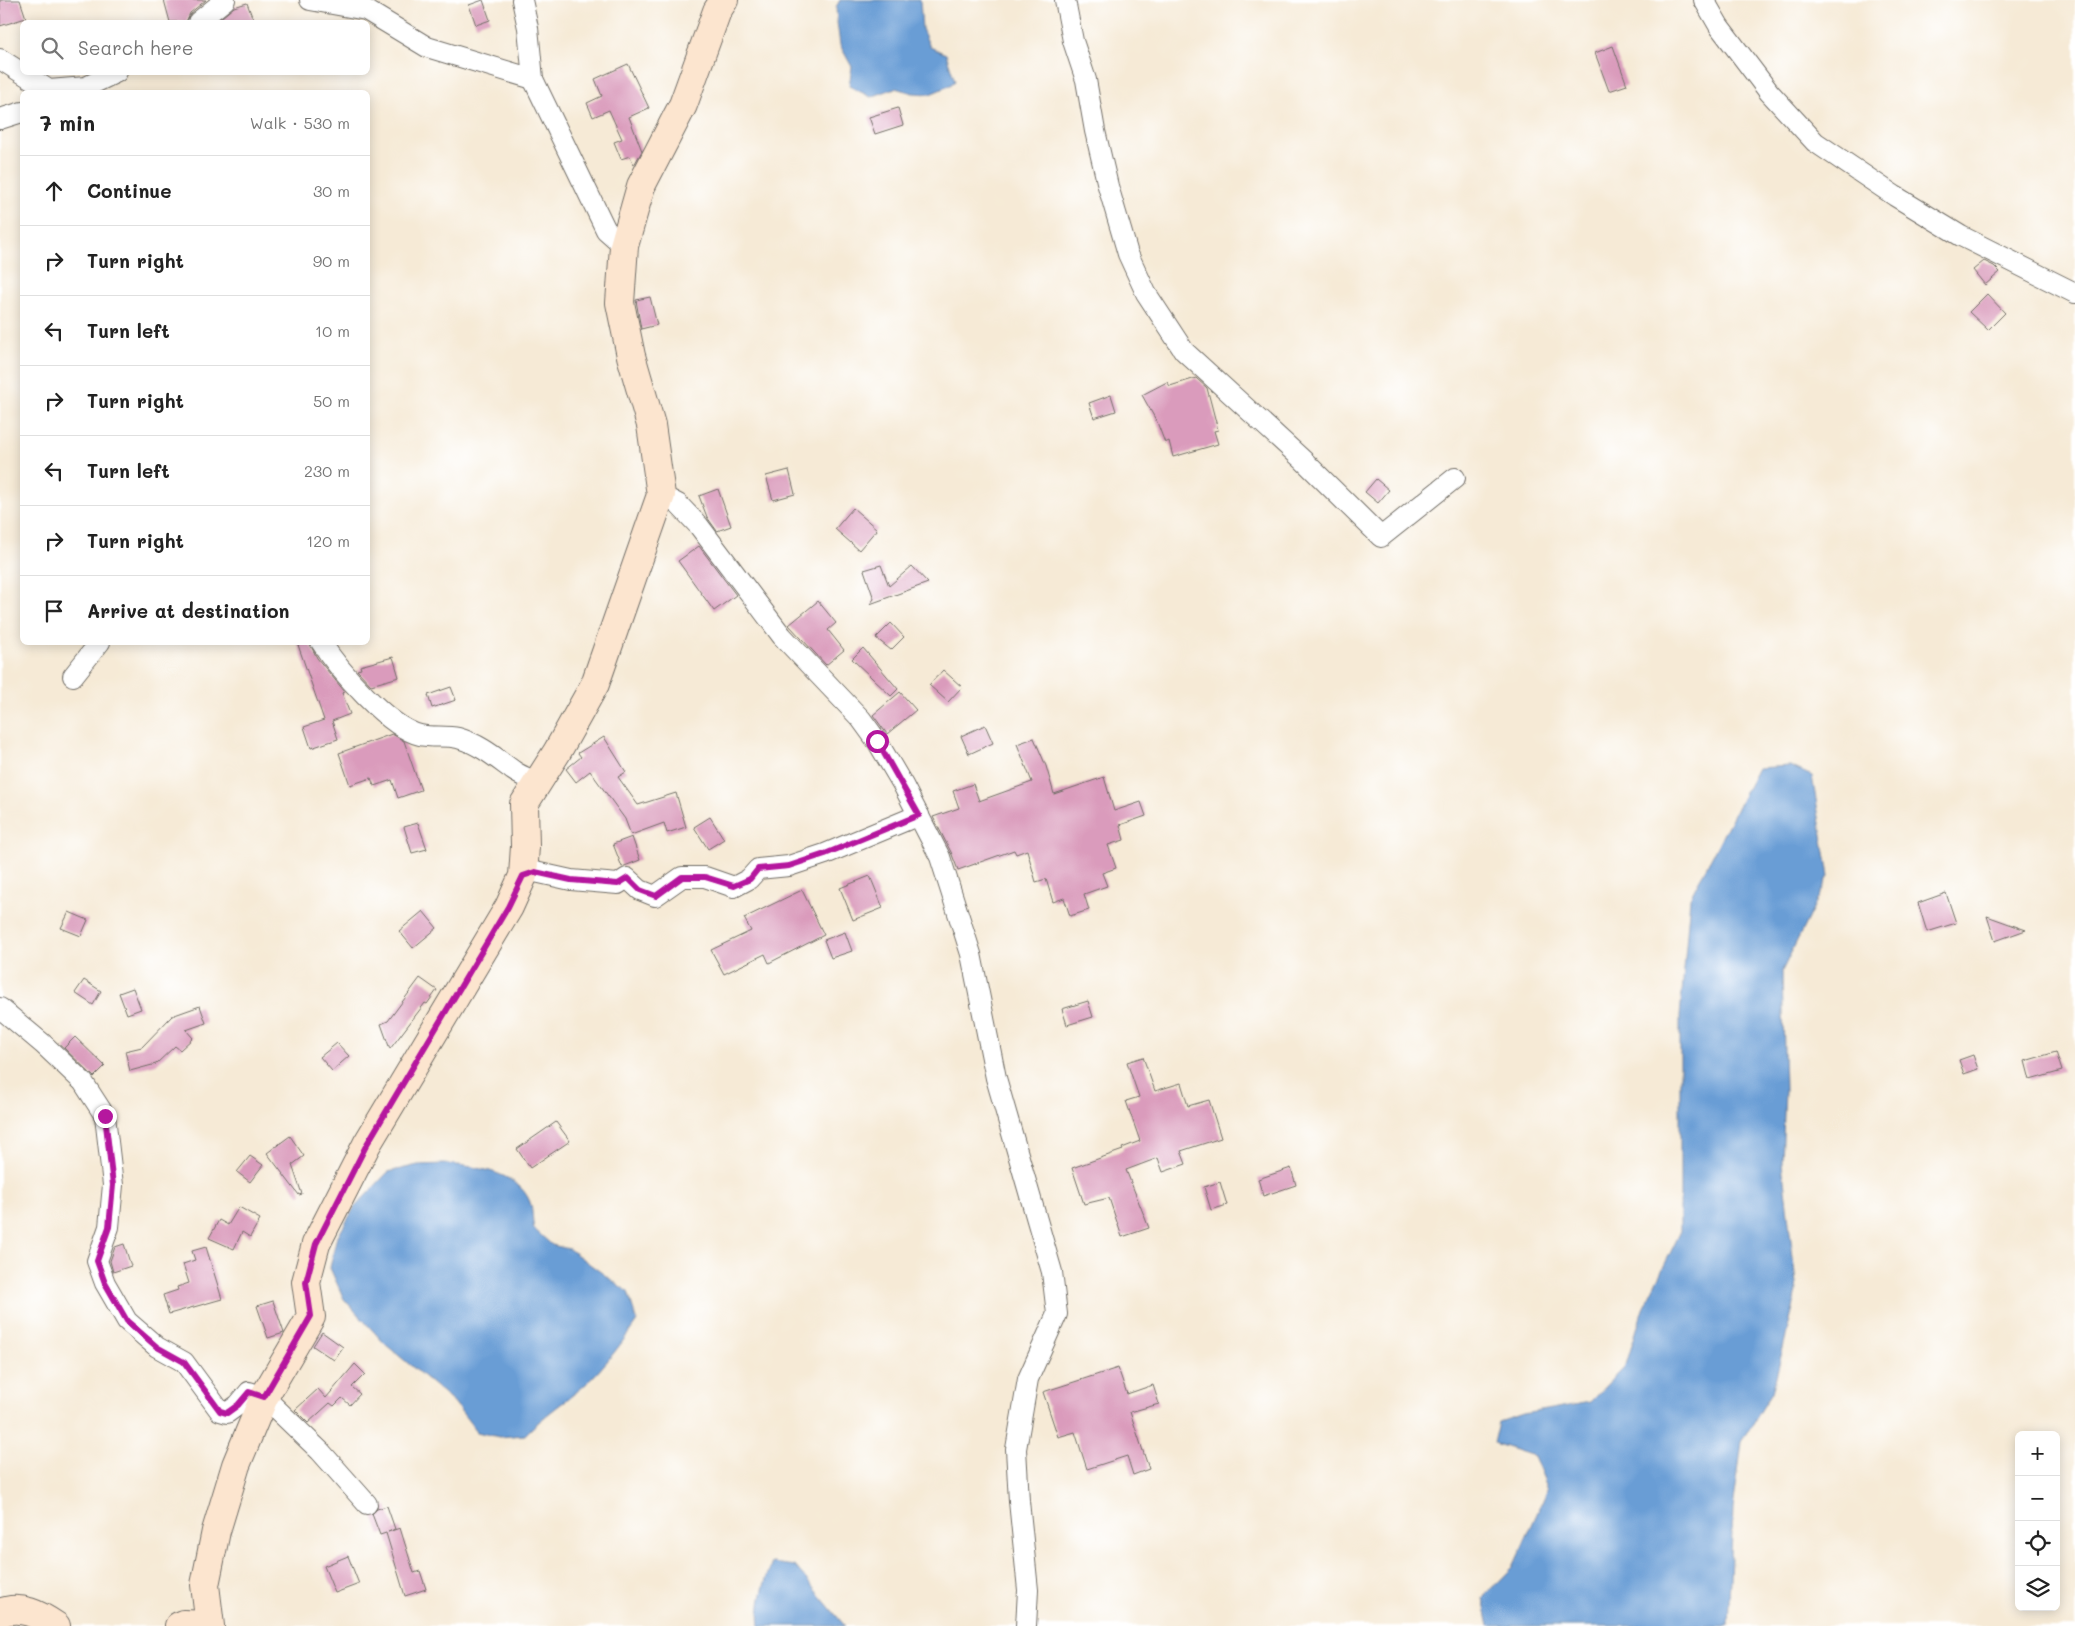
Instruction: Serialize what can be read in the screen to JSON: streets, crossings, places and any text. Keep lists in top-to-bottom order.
{
  "page": {
    "search": "Search here",
    "heading": ["7 min", "Walk · 530 m"],
    "list": [
      ["Continue", "30 m"],
      ["Turn right", "90 m"],
      ["Turn left", "10 m"],
      ["Turn right", "50 m"],
      ["Turn left", "230 m"],
      ["Turn right", "120 m"],
      "Arrive at destination"
    ],
    "map_buttons": ["+", "−"]
  }
}
